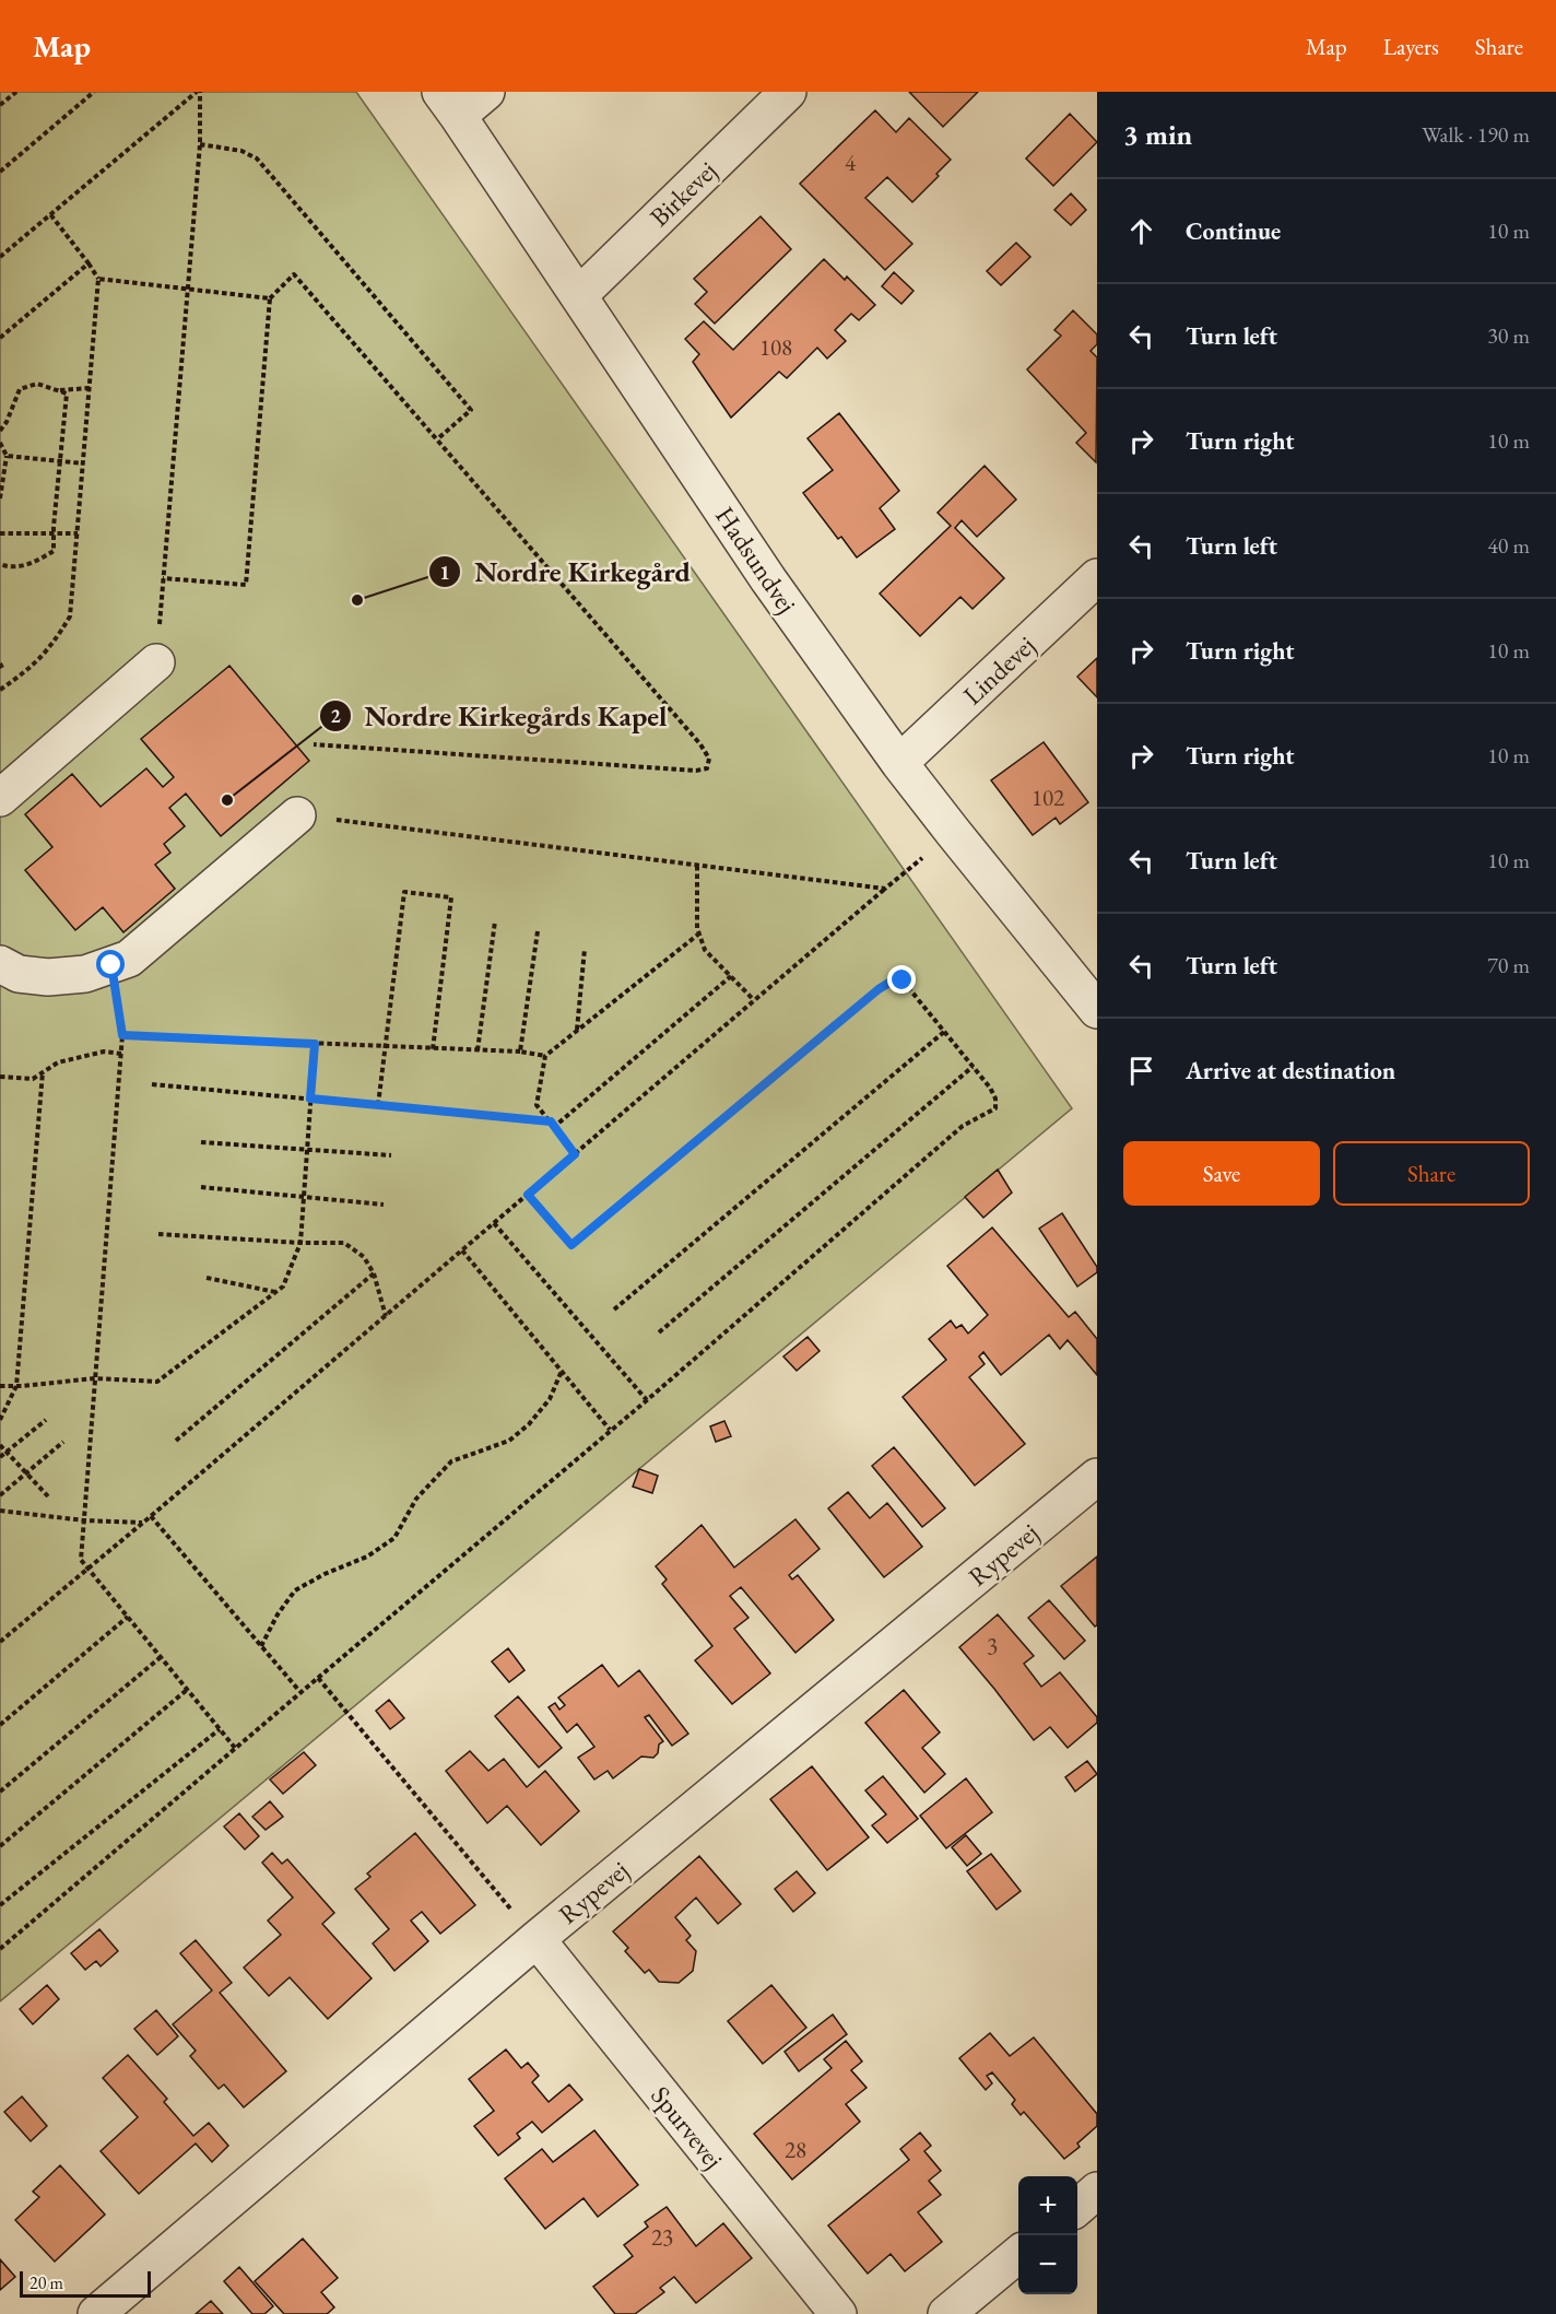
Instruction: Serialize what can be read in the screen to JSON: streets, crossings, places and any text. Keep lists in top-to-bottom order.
{
  "streets": {
    "street": [
      "Birkevej",
      "Hadsundvej",
      "Lindevej",
      "Rypevej",
      "Spurvevej"
    ]
  },
  "crossings": [
    ["Birkevej", "Hadsundvej"],
    ["Hadsundvej", "Lindevej"],
    ["Rypevej", "Spurvevej"]
  ],
  "places": ["Nordre Kirkegård", "Nordre Kirkegårds Kapel"],
  "house_numbers": [
    "4",
    "108",
    "102",
    "3",
    "28",
    "23"
  ],
  "scale_bar": "20 m",
  "page": {
    "header": "Map",
    "nav": ["Map", "Layers", "Share"],
    "heading": ["3 min", "Walk · 190 m"],
    "list": [
      ["Continue", "10 m"],
      ["Turn left", "30 m"],
      ["Turn right", "10 m"],
      ["Turn left", "40 m"],
      ["Turn right", "10 m"],
      ["Turn right", "10 m"],
      ["Turn left", "10 m"],
      ["Turn left", "70 m"],
      "Arrive at destination"
    ],
    "buttons": ["Save", "Share"],
    "map_buttons": ["+", "−"],
    "scale": "20 m"
  }
}
